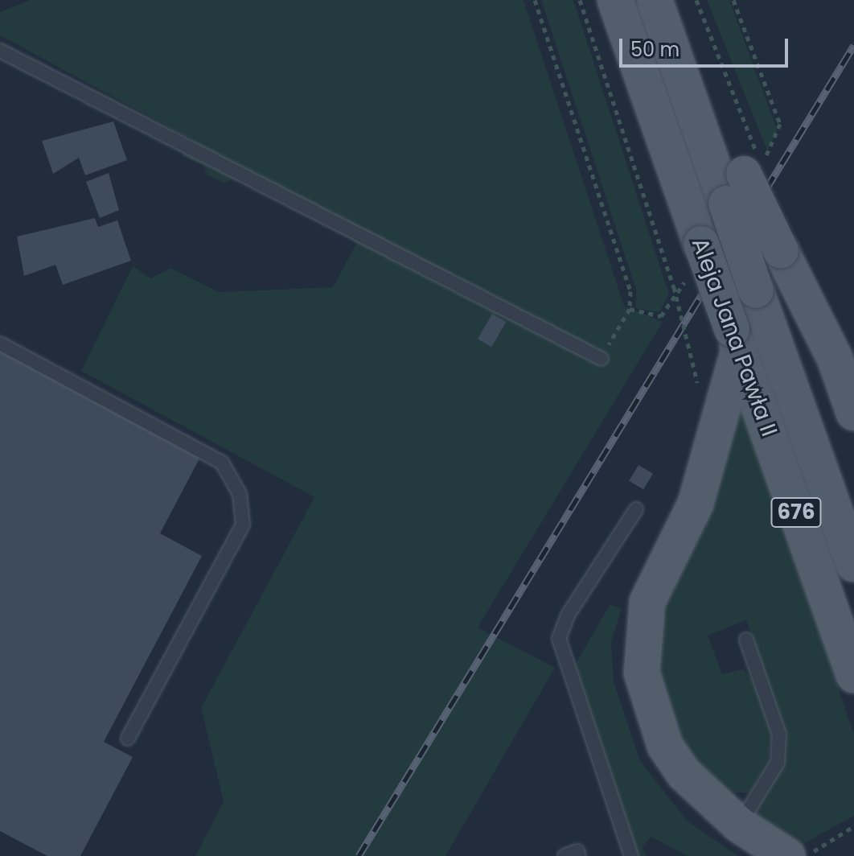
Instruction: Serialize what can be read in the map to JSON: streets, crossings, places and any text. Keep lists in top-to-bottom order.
{
  "streets": {
    "main road": ["Aleja Jana Pawła II", "676"]
  },
  "scale_bar": "50 m"
}
